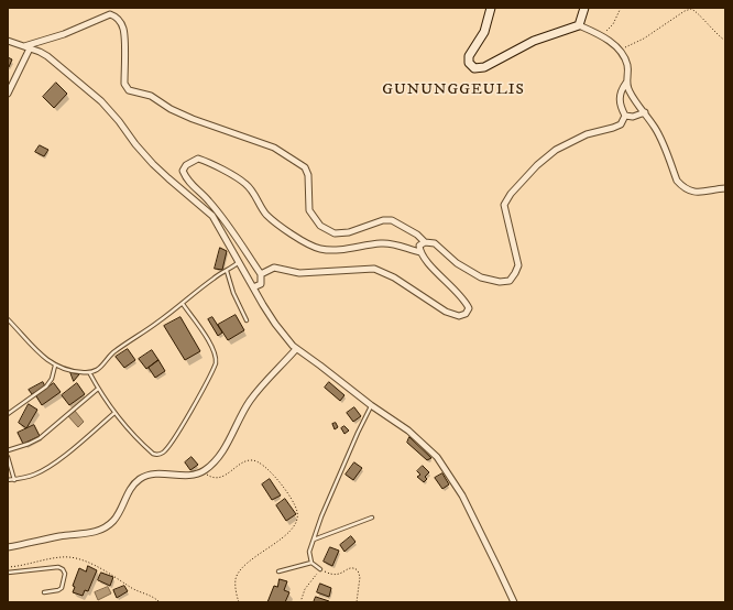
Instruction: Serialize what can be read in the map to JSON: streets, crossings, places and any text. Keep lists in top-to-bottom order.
{
  "districts": ["GUNUNGGEULIS"]
}
